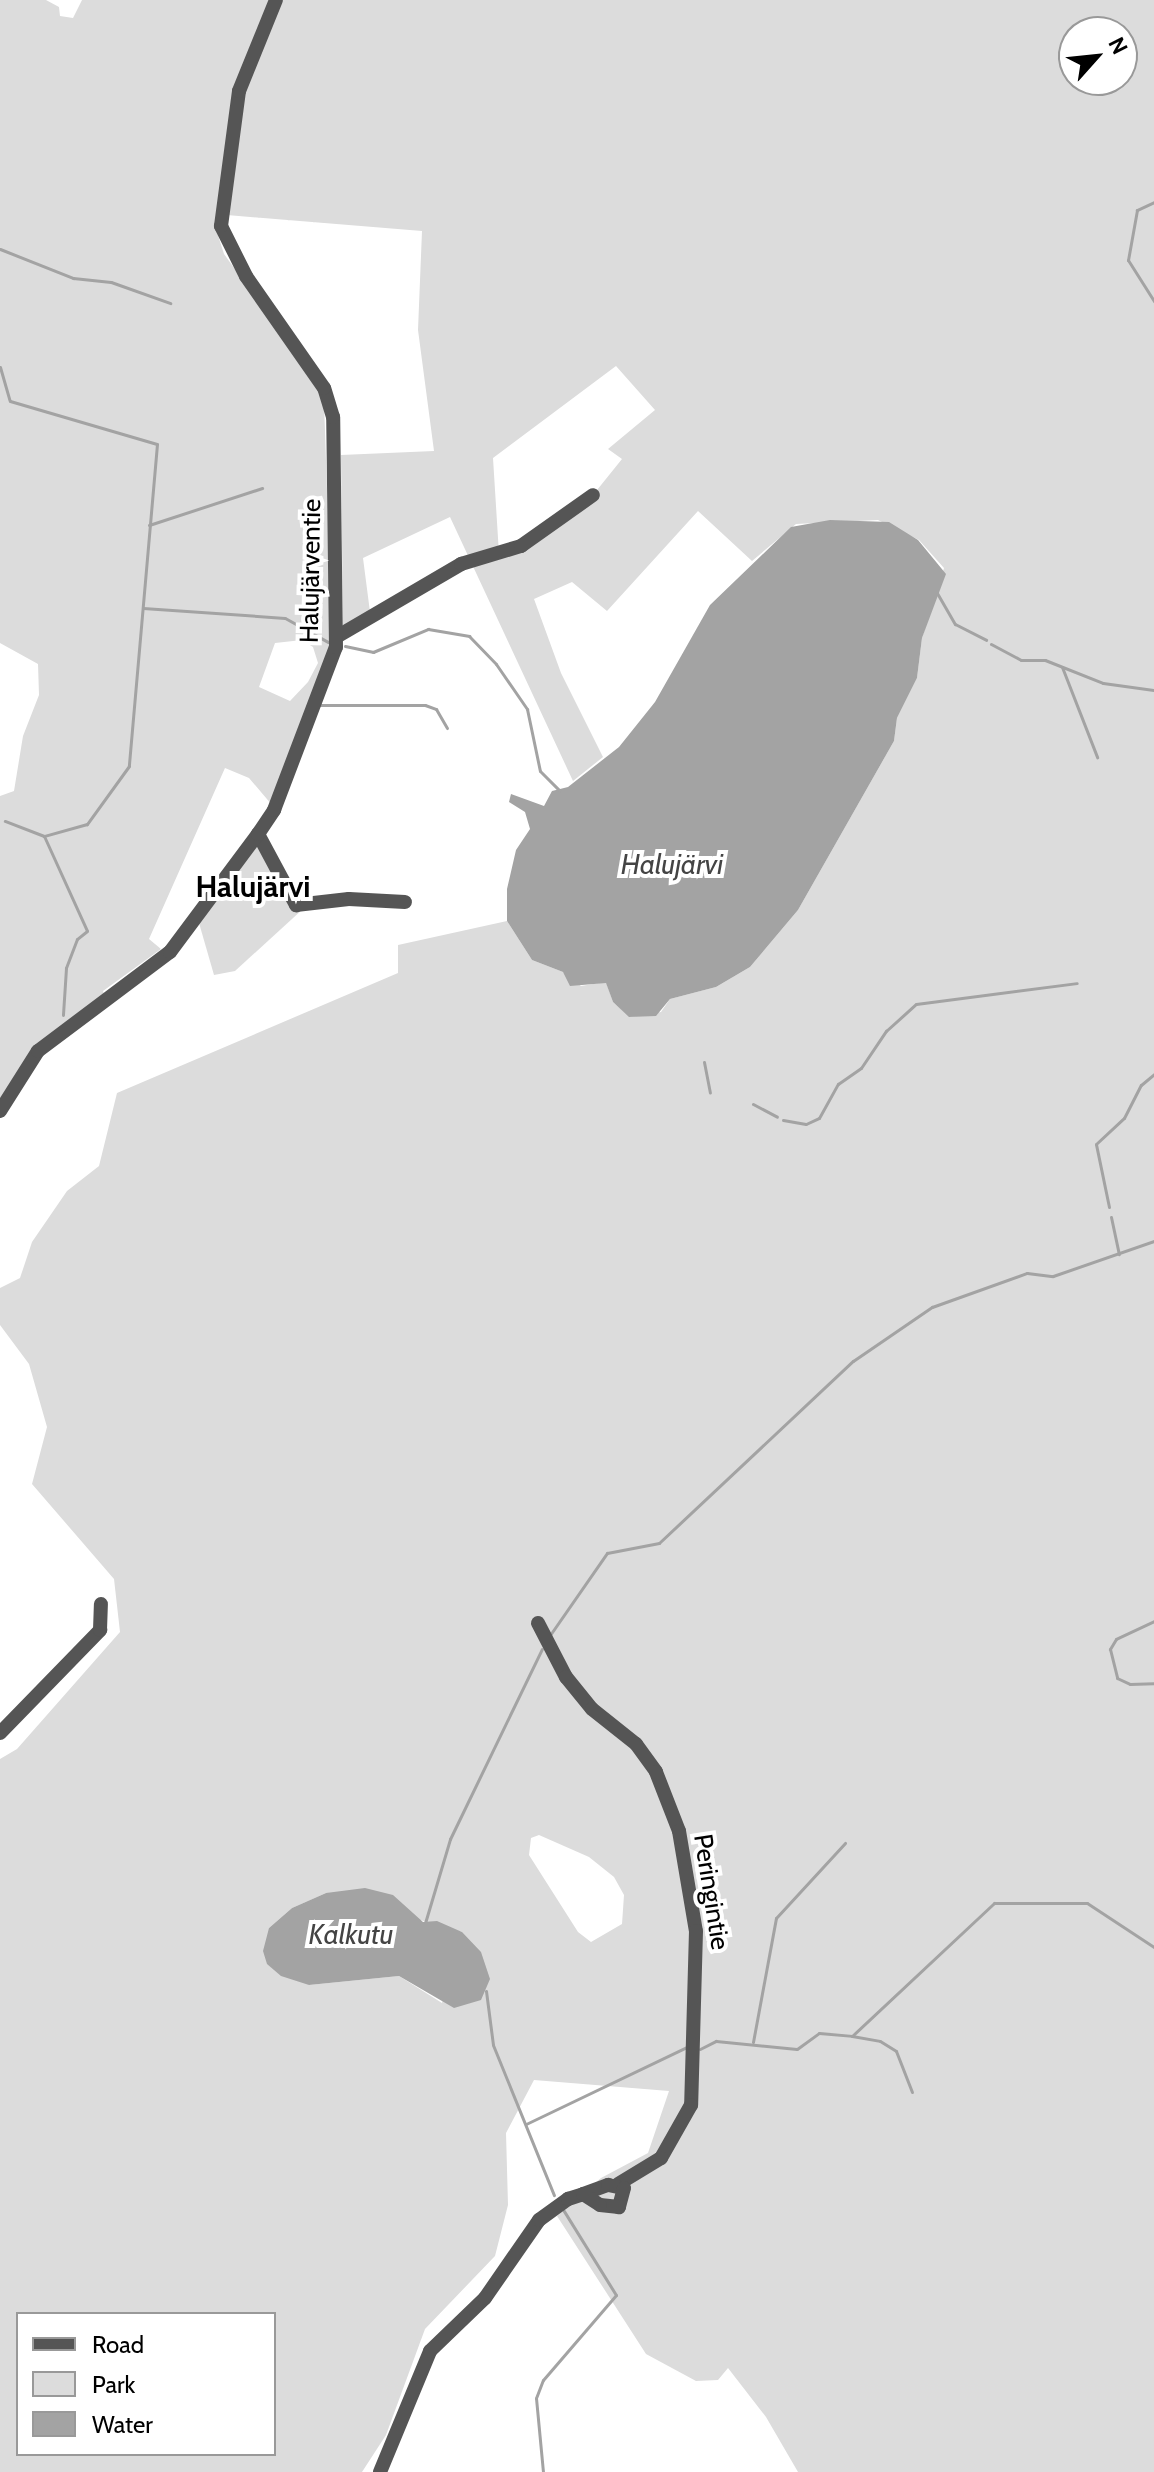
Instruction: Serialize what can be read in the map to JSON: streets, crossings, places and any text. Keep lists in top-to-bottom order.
{
  "streets": {
    "street": ["Halujärventie", "Peringintie"]
  },
  "districts": ["Halujärvi"],
  "water": ["Halujärvi", "Kalkutu"],
  "legend": ["Road", "Park", "Water"],
  "north": "top right"
}
